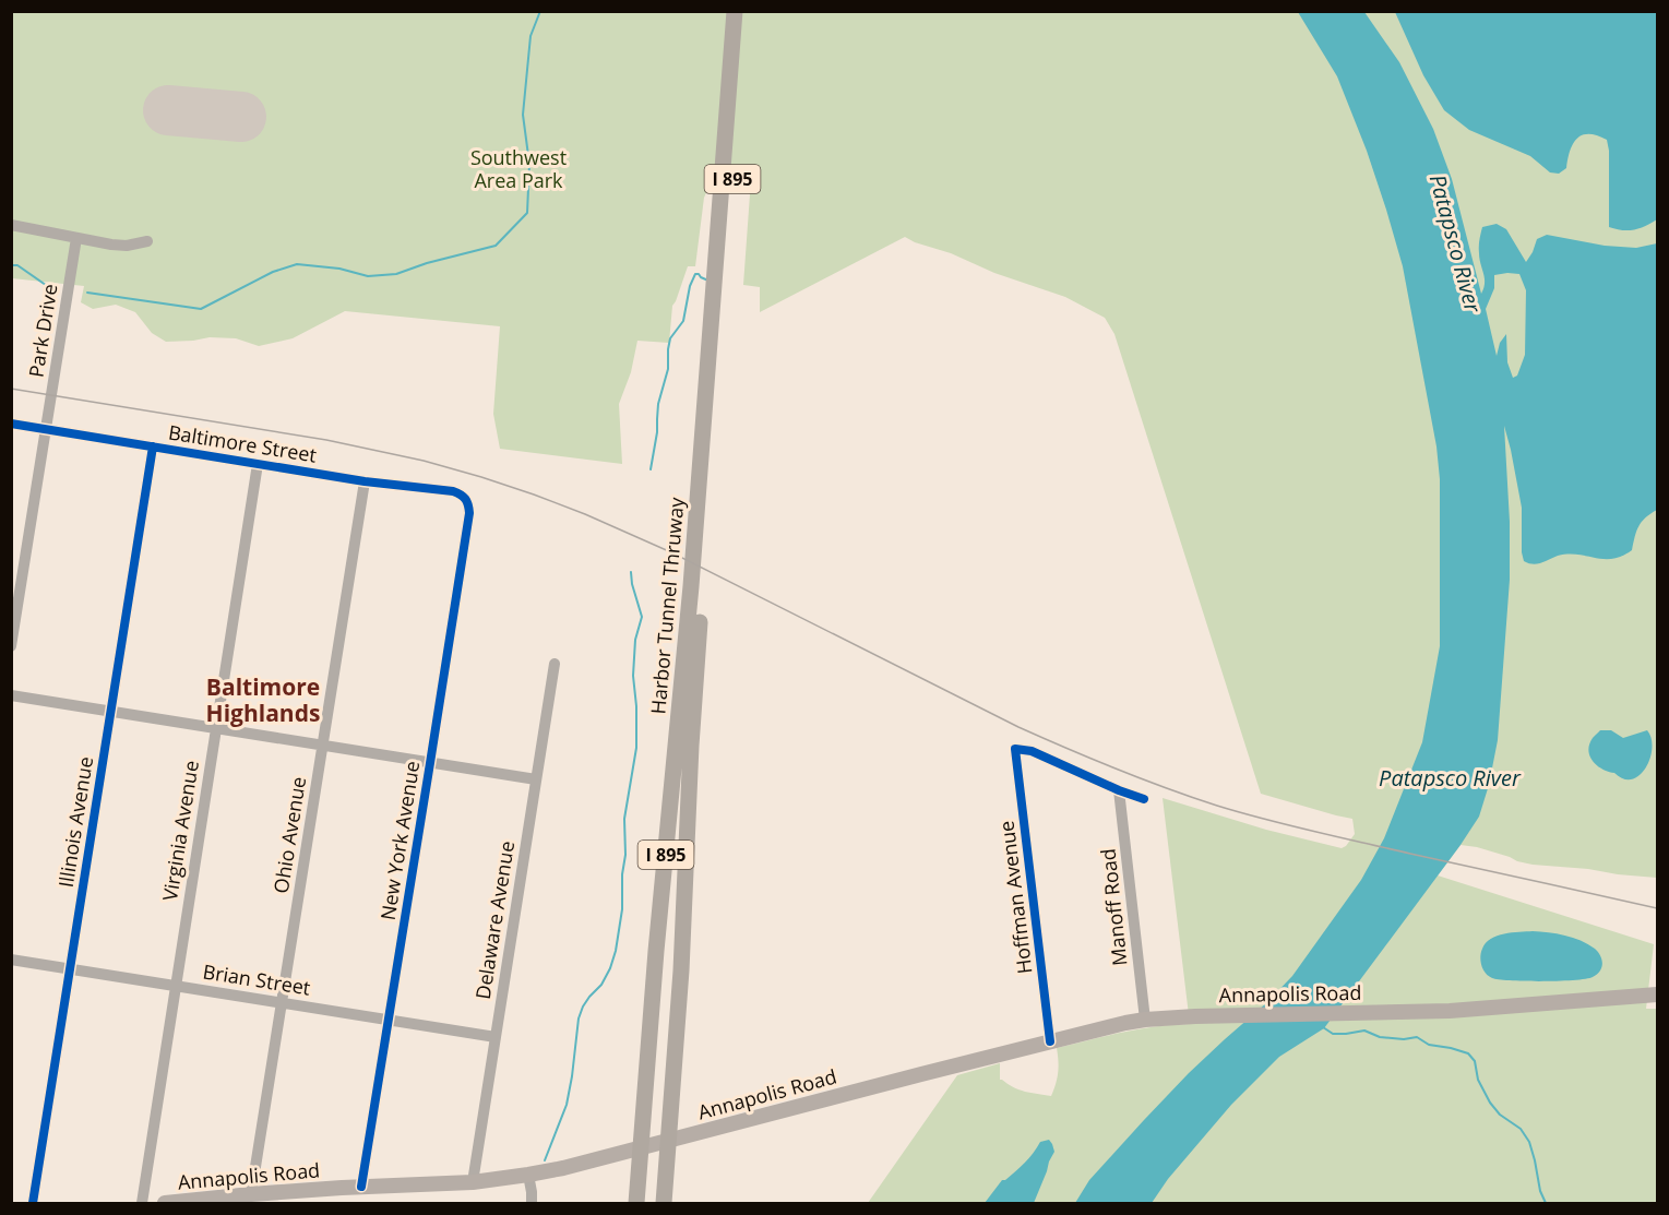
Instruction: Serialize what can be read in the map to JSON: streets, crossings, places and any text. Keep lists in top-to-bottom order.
{
  "streets": {
    "highway": ["I 895", "Harbor Tunnel Thruway"],
    "main road": ["Annapolis Road"],
    "street": [
      "Park Drive",
      "Baltimore Street",
      "Illinois Avenue",
      "Virginia Avenue",
      "Ohio Avenue",
      "New York Avenue",
      "Hoffman Avenue",
      "Manoff Road",
      "Delaware Avenue",
      "Brian Street"
    ]
  },
  "crossings": [
    ["Park Drive", "Baltimore Street"],
    ["Baltimore Street", "Illinois Avenue"],
    ["Baltimore Street", "Virginia Avenue"],
    ["Baltimore Street", "Ohio Avenue"],
    ["Baltimore Street", "New York Avenue"],
    ["Illinois Avenue", "Brian Street"],
    ["Virginia Avenue", "Brian Street"],
    ["Ohio Avenue", "Brian Street"],
    ["Ohio Avenue", "Annapolis Road"],
    ["New York Avenue", "Brian Street"],
    ["New York Avenue", "Annapolis Road"],
    ["Hoffman Avenue", "Manoff Road"],
    ["Hoffman Avenue", "Annapolis Road"],
    ["Manoff Road", "Annapolis Road"],
    ["Delaware Avenue", "Brian Street"],
    ["Delaware Avenue", "Annapolis Road"]
  ],
  "districts": ["Baltimore Highlands"],
  "water": ["Patapsco River"],
  "parks": ["Southwest Area Park"]
}
